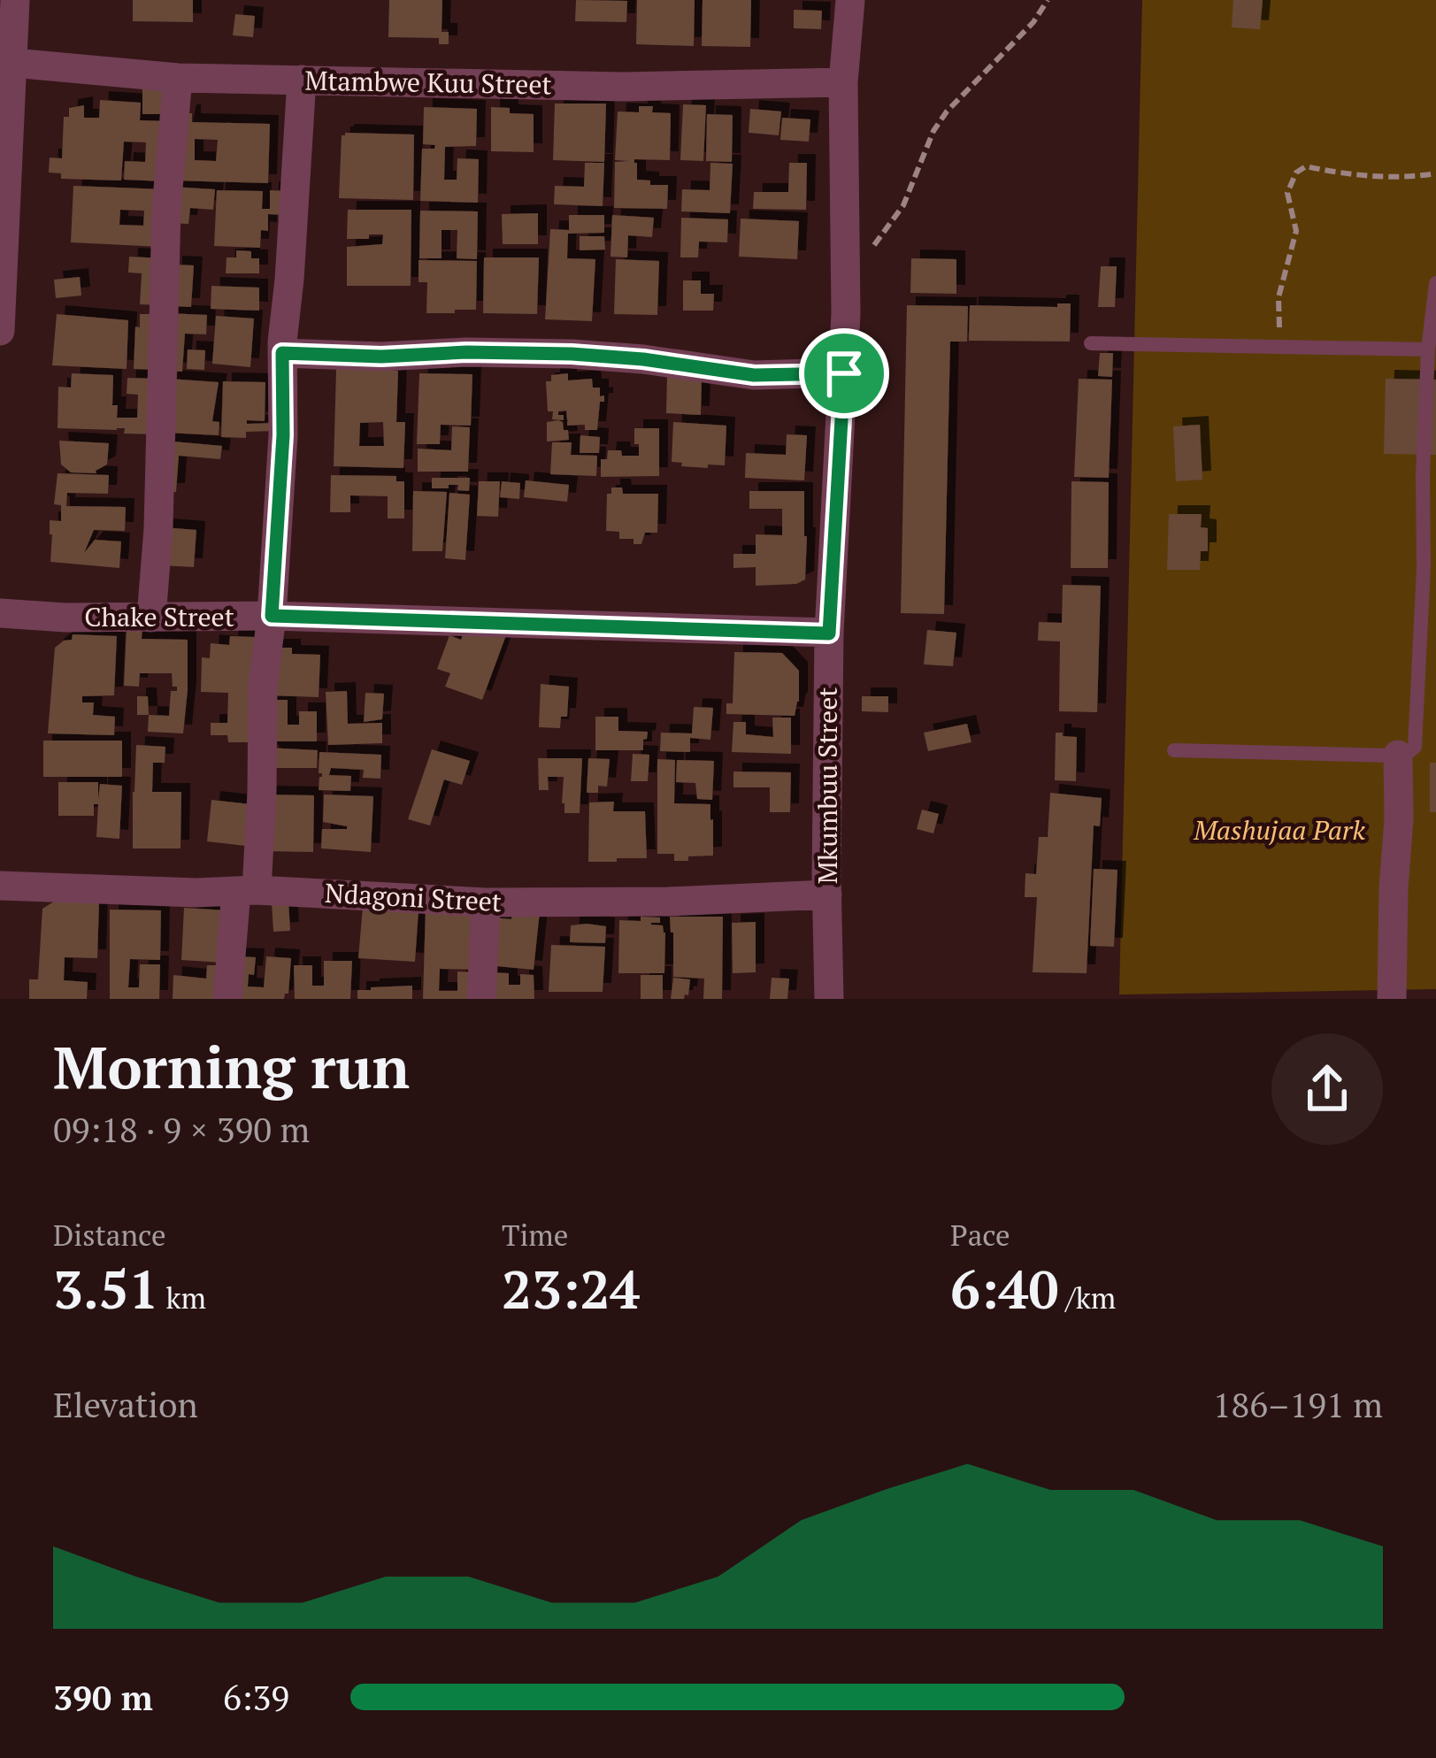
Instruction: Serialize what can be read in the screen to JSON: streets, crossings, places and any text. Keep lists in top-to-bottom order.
{
  "streets": {
    "street": [
      "Mtambwe Kuu Street",
      "Chake Street",
      "Mkumbuu Street",
      "Ndagoni Street"
    ]
  },
  "crossings": [
    ["Mtambwe Kuu Street", "Mkumbuu Street"],
    ["Chake Street", "Mkumbuu Street"],
    ["Mkumbuu Street", "Ndagoni Street"]
  ],
  "parks": ["Mashujaa Park"],
  "page": {
    "heading": ["Morning run", "09:18 · 9 × 390 m"],
    "stats": [
      ["Distance", "3.51 km"],
      ["Time", "23:24"],
      ["Pace", "6:40 /km"]
    ],
    "chart": ["Elevation", "186–191 m"],
    "list": [
      {
        "name": "390 m",
        "note": "6:39"
      }
    ]
  }
}
